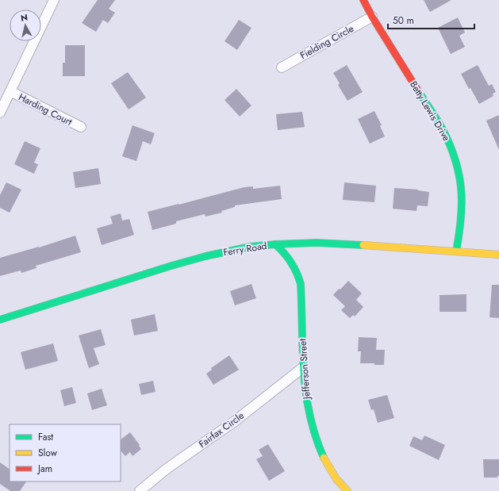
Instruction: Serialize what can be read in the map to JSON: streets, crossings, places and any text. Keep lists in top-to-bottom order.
{
  "streets": {
    "street": [
      "Fielding Circle",
      "Harding Court",
      "Betty Lewis Drive",
      "Ferry Road",
      "Jefferson Street",
      "Fairfax Circle"
    ]
  },
  "crossings": [
    ["Fielding Circle", "Betty Lewis Drive"],
    ["Betty Lewis Drive", "Ferry Road"],
    ["Ferry Road", "Jefferson Street"],
    ["Jefferson Street", "Fairfax Circle"]
  ],
  "legend": ["Fast", "Slow", "Jam"],
  "scale_bar": "50 m",
  "north": "top"
}
